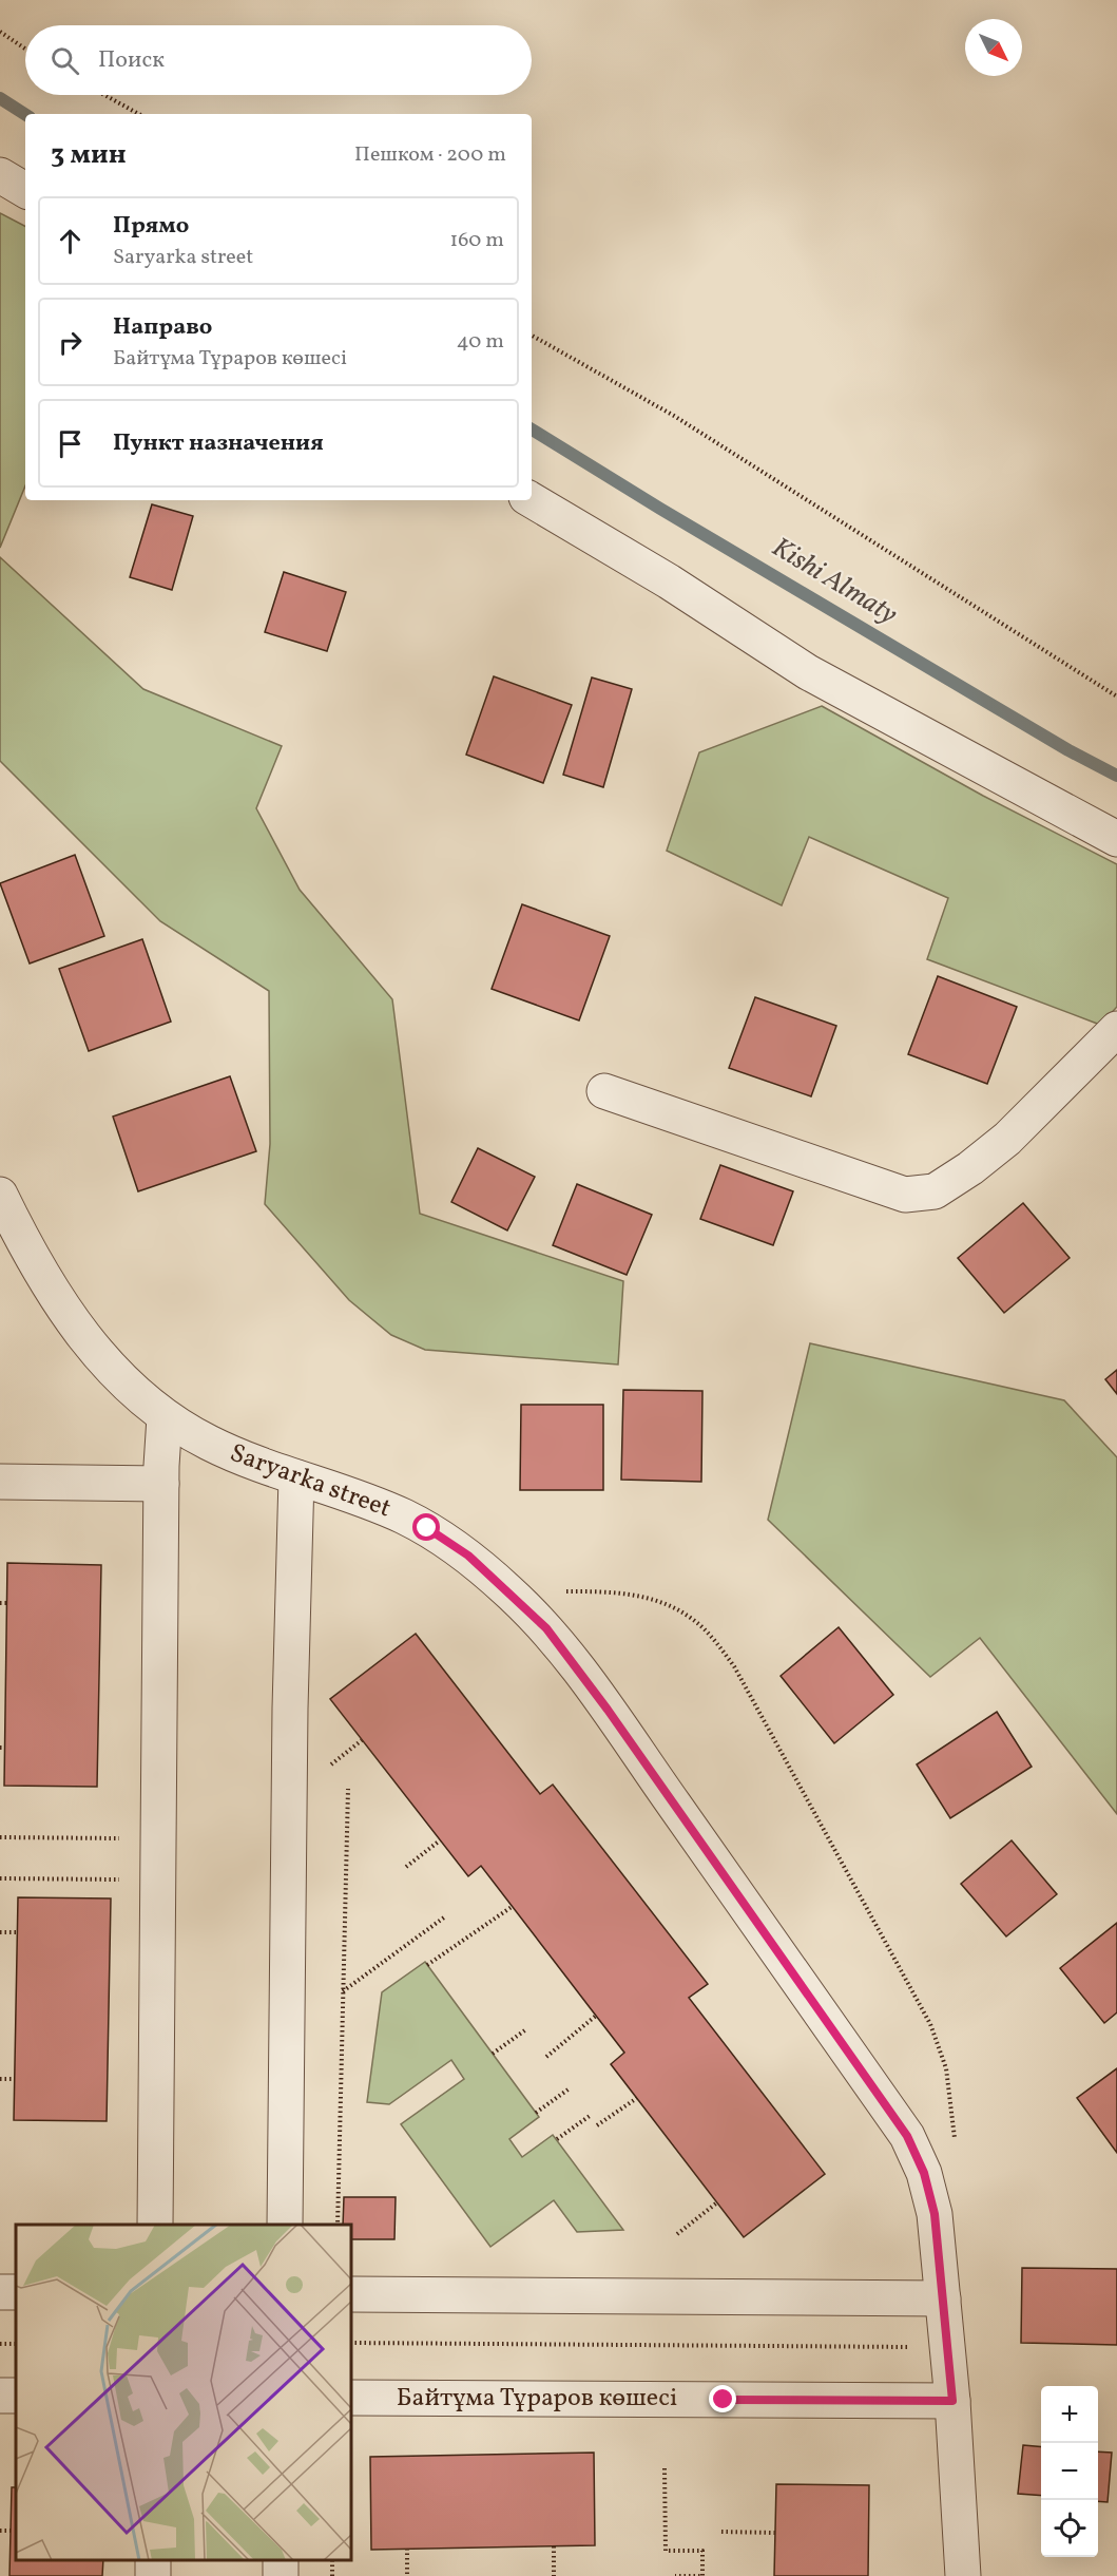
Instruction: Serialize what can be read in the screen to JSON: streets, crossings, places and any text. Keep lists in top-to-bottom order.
{
  "streets": {
    "street": ["Saryarka street", "Байтұма Тұраров көшесі"]
  },
  "crossings": [
    ["Saryarka street", "Байтұма Тұраров көшесі"]
  ],
  "water": ["Kіshі Almaty"],
  "north": "bottom right",
  "page": {
    "search": "Поиск",
    "heading": ["3 мин", "Пешком · 200 m"],
    "list": [
      ["Прямо", "Saryarka street", "160 m"],
      ["Направо", "Байтұма Тұраров көшесі", "40 m"],
      "Пункт назначения"
    ],
    "map_buttons": ["+", "−"]
  }
}
